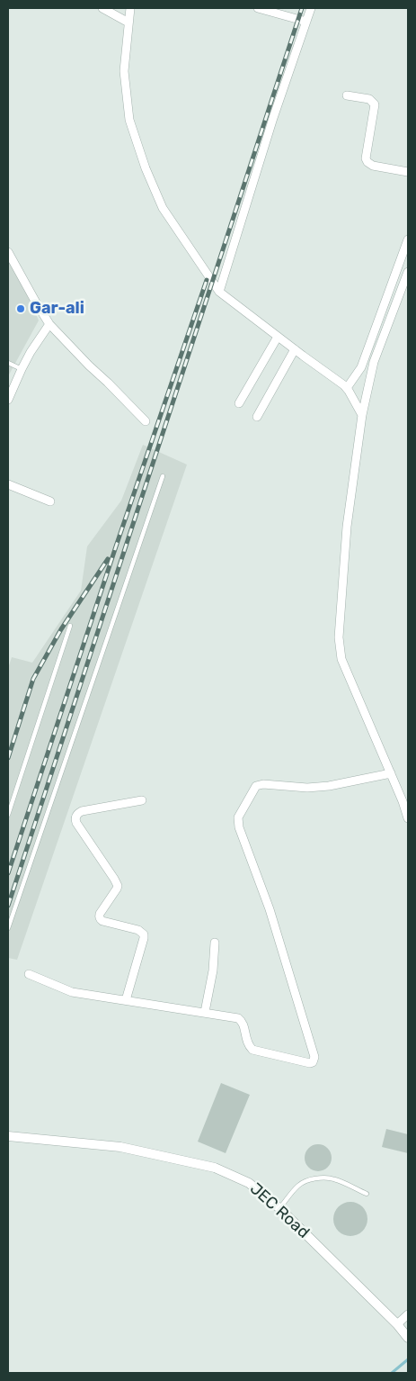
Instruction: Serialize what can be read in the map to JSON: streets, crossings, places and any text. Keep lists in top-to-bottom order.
{
  "streets": {
    "street": ["JEC Road"]
  },
  "places": ["Gar-ali"]
}
